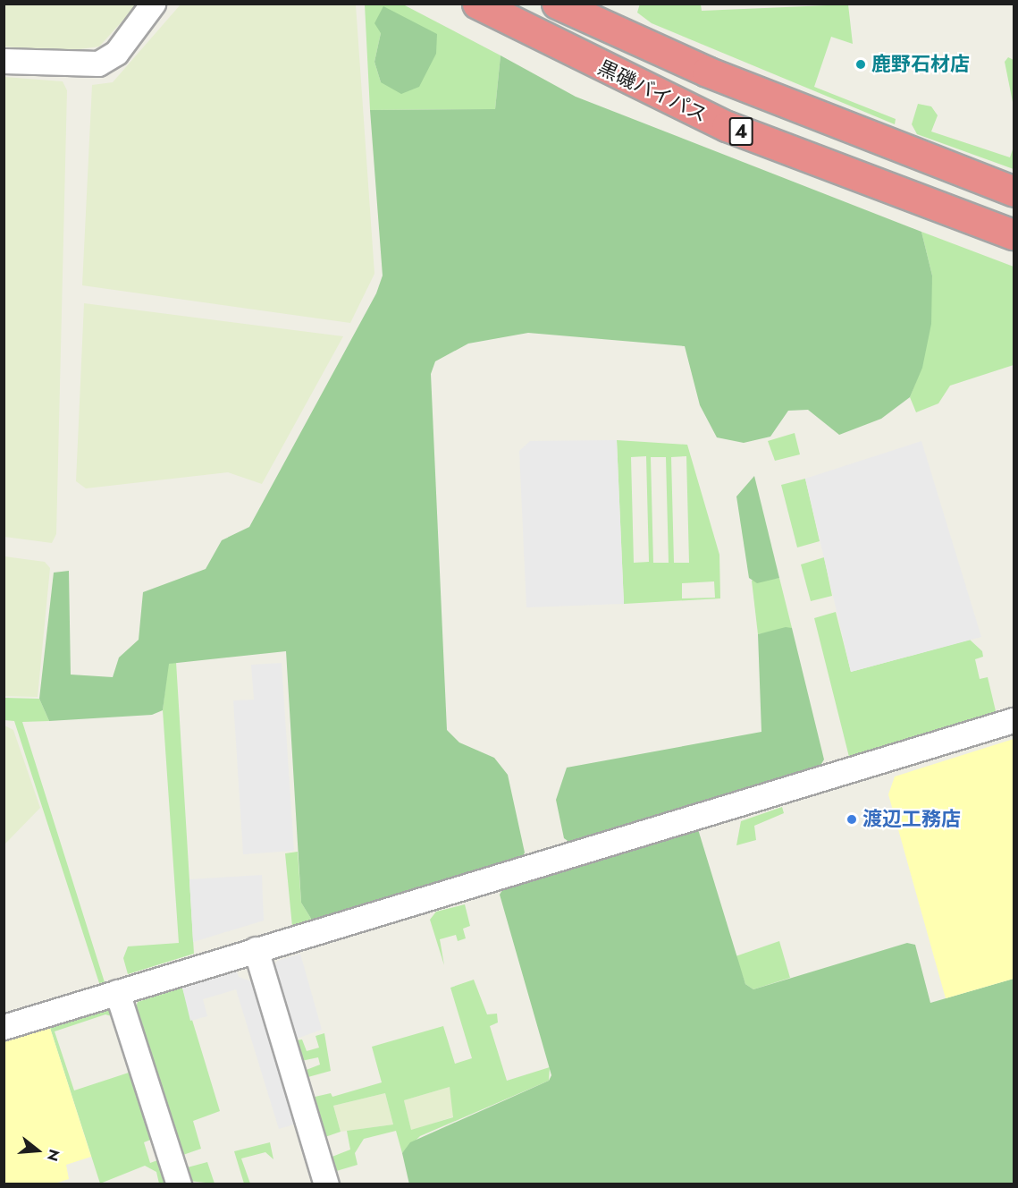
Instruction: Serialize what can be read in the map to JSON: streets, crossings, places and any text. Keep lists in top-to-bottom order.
{
  "streets": {
    "highway": ["黒磯バイパス", "4"]
  },
  "places": ["鹿野石材店", "渡辺工務店"],
  "north": "right"
}
